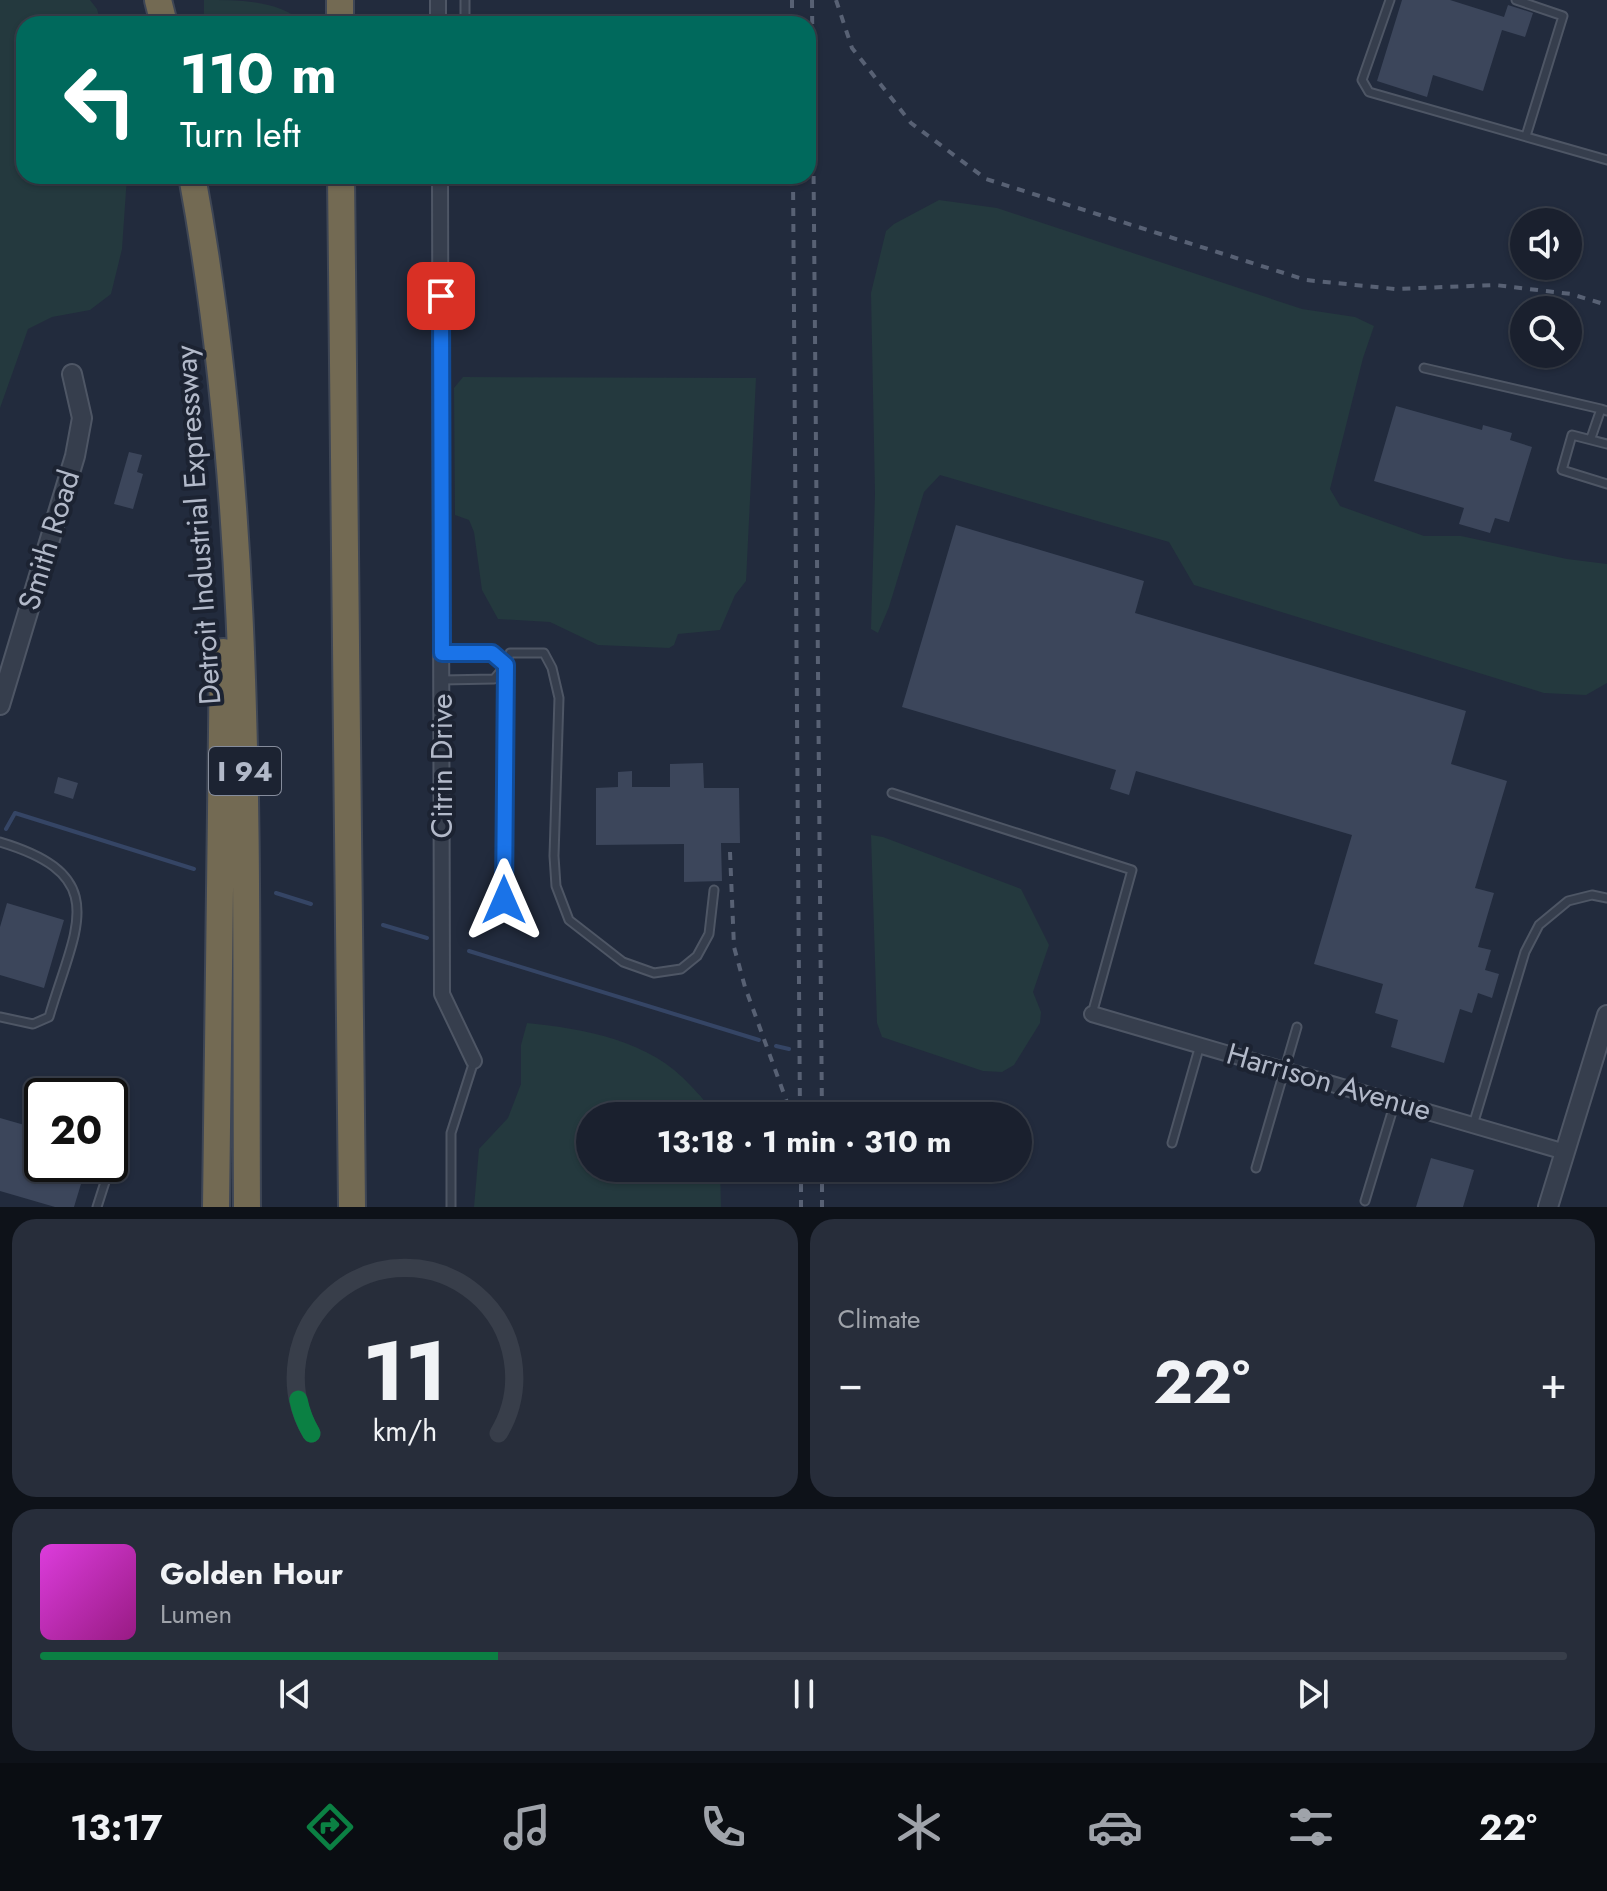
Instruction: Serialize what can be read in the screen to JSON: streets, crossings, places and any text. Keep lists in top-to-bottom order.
{
  "streets": {
    "highway": ["Detroit Industrial Expressway", "I 94"],
    "street": ["Smith Road", "Citrin Drive", "Harrison Avenue"]
  },
  "page": {
    "turn": ["110 m", "Turn left"],
    "limit": "20",
    "trip": "13:18 · 1 min · 310 m",
    "tile": "Climate",
    "heat": ["−", "22°", "+"],
    "song": ["Golden Hour", "Lumen"],
    "tabs": ["13:17", "22°"],
    "gauge": ["11", "km/h"]
  }
}
